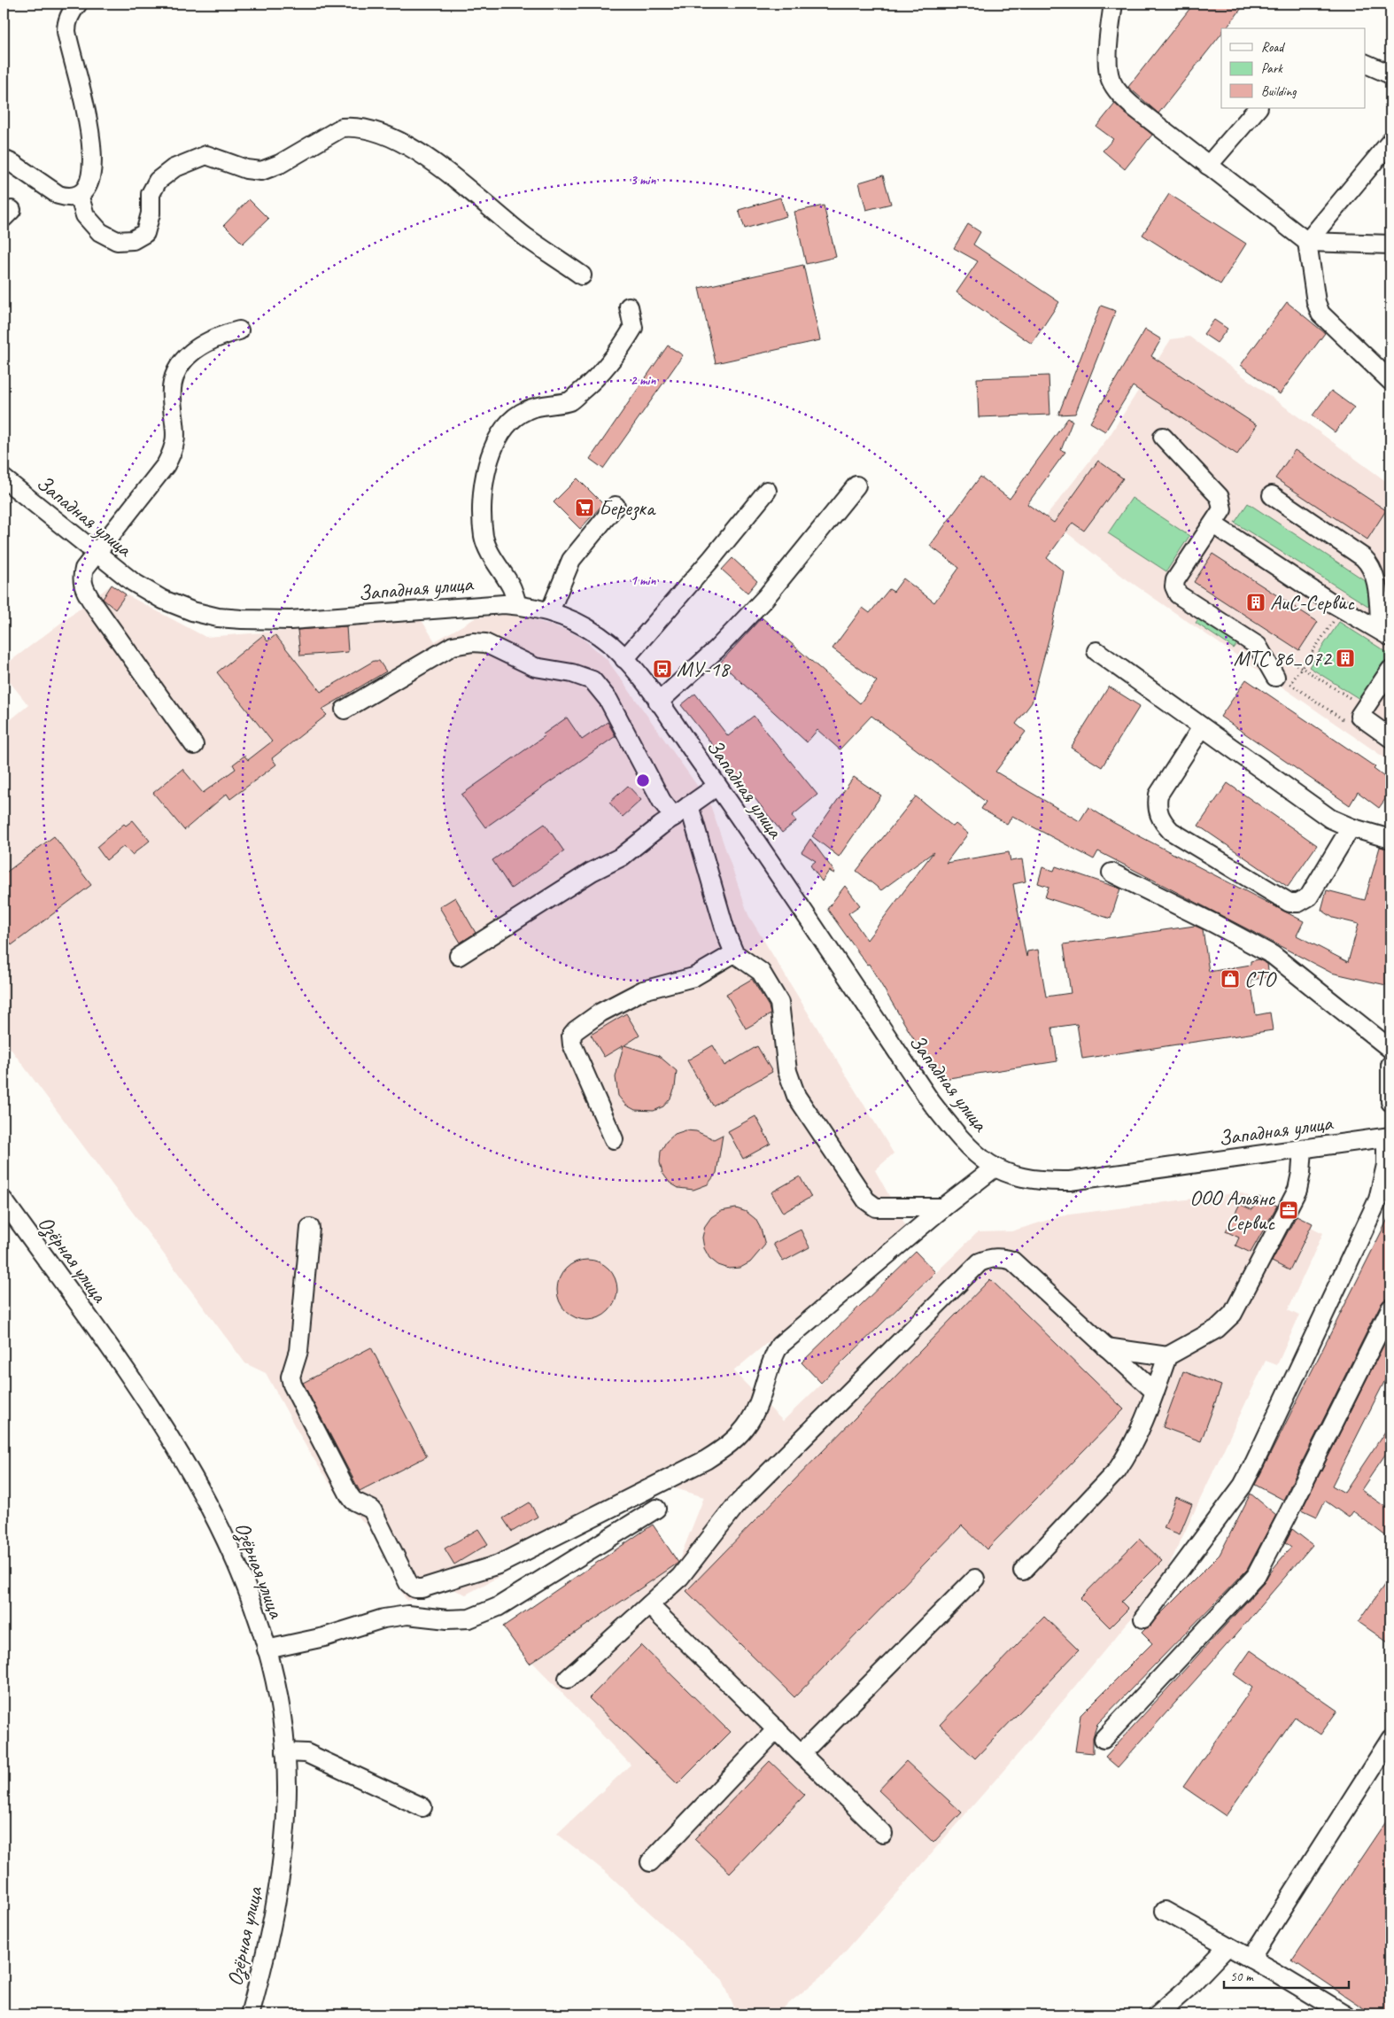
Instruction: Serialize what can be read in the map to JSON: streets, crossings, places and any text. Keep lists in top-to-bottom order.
{
  "streets": {
    "street": ["Западная улица", "Озёрная улица"]
  },
  "places": {
    "supermarket": ["Березка"],
    "building": ["АиС-Сервис", "МТС 86_072"],
    "bus stop": ["МУ-18"],
    "shop": ["СТО"],
    "office": ["ООО Альянс Сервис"]
  },
  "legend": ["Road", "Park", "Building"],
  "scale_bar": "50 m",
  "rings": ["3 min", "2 min", "1 min"]
}
